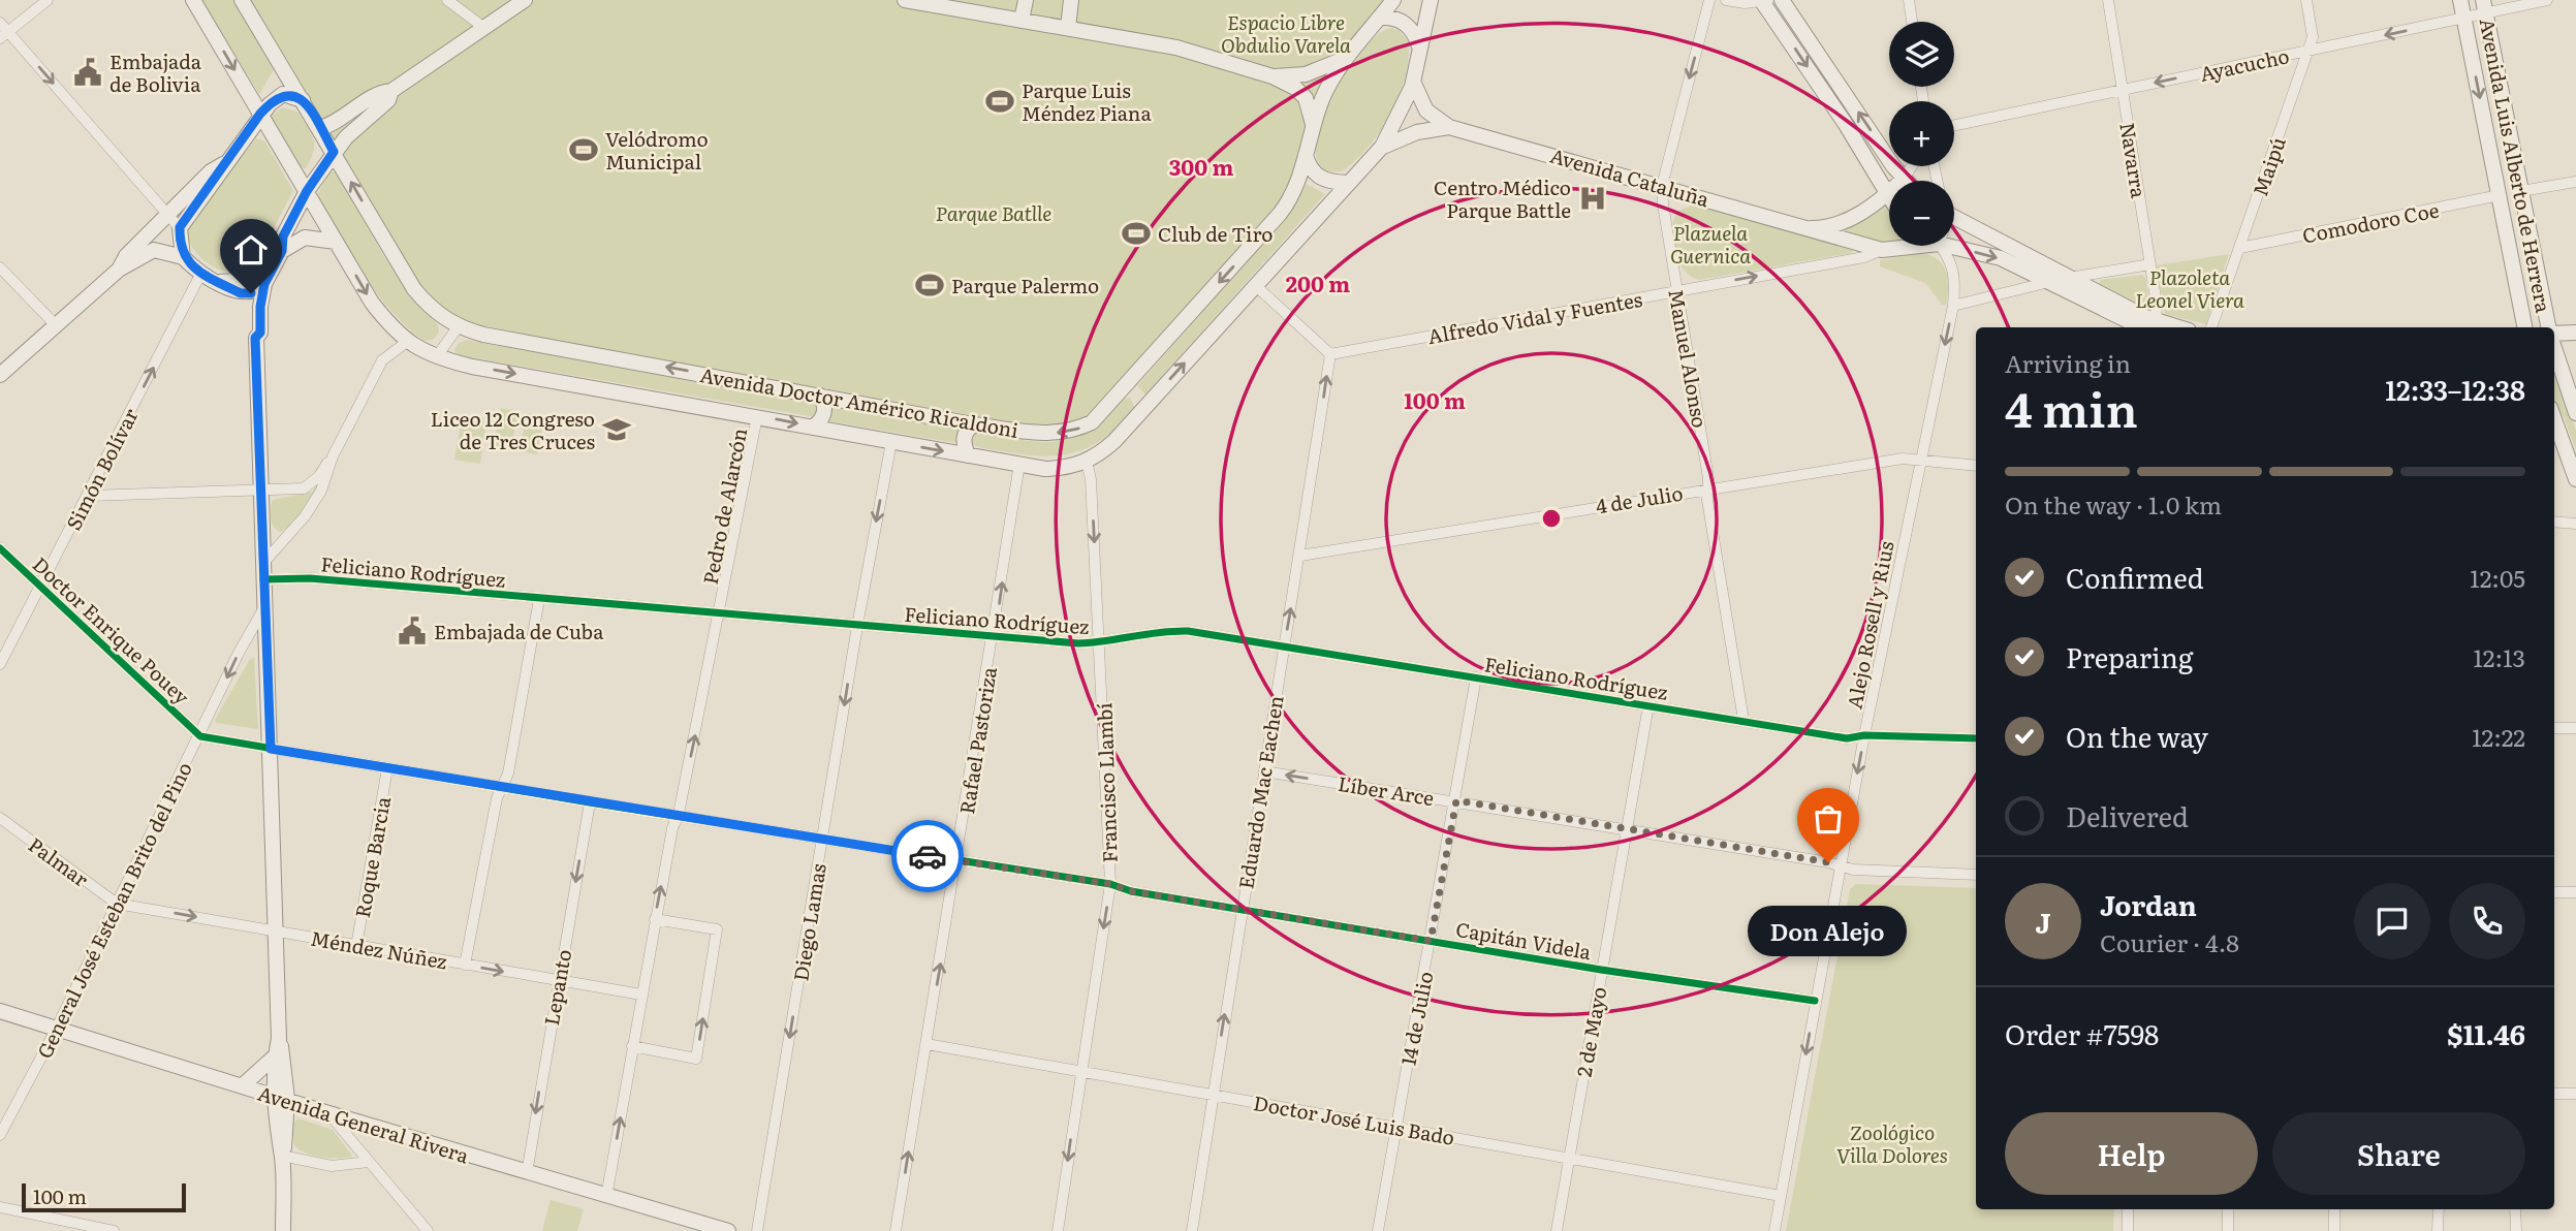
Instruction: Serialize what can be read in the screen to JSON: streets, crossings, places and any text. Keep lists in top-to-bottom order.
{
  "streets": {
    "street": [
      "Ayacucho",
      "Navarra",
      "Avenida Luis Alberto de Herrera",
      "Maipú",
      "Avenida Cataluña",
      "Comodoro Coe",
      "Alfredo Vidal y Fuentes",
      "Manuel Alonso",
      "Avenida Doctor Américo Ricaldoni",
      "Simón Bolívar",
      "4 de Julio",
      "Pedro de Alarcón",
      "Feliciano Rodríguez",
      "Alejo Rosell y Rius",
      "Doctor Enrique Pouey",
      "Rafael Pastoriza",
      "Francisco Llambí",
      "Líber Arce",
      "Eduardo Mac Eachen",
      "Roque Barcia",
      "Palmar",
      "General José Esteban Brito del Pino",
      "Diego Lamas",
      "Capitán Videla",
      "Méndez Núñez",
      "Lepanto",
      "14 de Julio",
      "2 de Mayo",
      "Doctor José Luis Bado",
      "Avenida General Rivera"
    ]
  },
  "crossings": [
    ["Ayacucho", "Navarra"],
    ["Ayacucho", "Avenida Luis Alberto de Herrera"],
    ["Ayacucho", "Maipú"],
    ["Avenida Luis Alberto de Herrera", "Comodoro Coe"],
    ["Maipú", "Comodoro Coe"],
    ["Avenida Cataluña", "Alfredo Vidal y Fuentes"],
    ["Avenida Cataluña", "Manuel Alonso"],
    ["Avenida Cataluña", "Avenida Doctor Américo Ricaldoni"],
    ["Alfredo Vidal y Fuentes", "Manuel Alonso"],
    ["Alfredo Vidal y Fuentes", "Eduardo Mac Eachen"],
    ["Manuel Alonso", "4 de Julio"],
    ["Manuel Alonso", "Feliciano Rodríguez"],
    ["Avenida Doctor Américo Ricaldoni", "Pedro de Alarcón"],
    ["Avenida Doctor Américo Ricaldoni", "Rafael Pastoriza"],
    ["Avenida Doctor Américo Ricaldoni", "Francisco Llambí"],
    ["Avenida Doctor Américo Ricaldoni", "Diego Lamas"],
    ["Simón Bolívar", "Doctor Enrique Pouey"],
    ["4 de Julio", "Alejo Rosell y Rius"],
    ["4 de Julio", "Eduardo Mac Eachen"],
    ["Pedro de Alarcón", "Feliciano Rodríguez"],
    ["Pedro de Alarcón", "Capitán Videla"],
    ["Pedro de Alarcón", "Méndez Núñez"],
    ["Pedro de Alarcón", "Avenida General Rivera"],
    ["Feliciano Rodríguez", "Alejo Rosell y Rius"],
    ["Feliciano Rodríguez", "Rafael Pastoriza"],
    ["Feliciano Rodríguez", "Francisco Llambí"],
    ["Feliciano Rodríguez", "Eduardo Mac Eachen"],
    ["Feliciano Rodríguez", "Diego Lamas"],
    ["Feliciano Rodríguez", "14 de Julio"],
    ["Feliciano Rodríguez", "2 de Mayo"],
    ["Alejo Rosell y Rius", "Líber Arce"],
    ["Alejo Rosell y Rius", "Capitán Videla"],
    ["Alejo Rosell y Rius", "Doctor José Luis Bado"],
    ["Doctor Enrique Pouey", "General José Esteban Brito del Pino"],
    ["Doctor Enrique Pouey", "Capitán Videla"],
    ["Rafael Pastoriza", "Capitán Videla"],
    ["Rafael Pastoriza", "Doctor José Luis Bado"],
    ["Francisco Llambí", "Capitán Videla"],
    ["Francisco Llambí", "Doctor José Luis Bado"],
    ["Líber Arce", "Eduardo Mac Eachen"],
    ["Líber Arce", "14 de Julio"],
    ["Líber Arce", "2 de Mayo"],
    ["Eduardo Mac Eachen", "Capitán Videla"],
    ["Eduardo Mac Eachen", "Doctor José Luis Bado"],
    ["Roque Barcia", "Capitán Videla"],
    ["Roque Barcia", "Méndez Núñez"],
    ["Palmar", "General José Esteban Brito del Pino"],
    ["Palmar", "Méndez Núñez"],
    ["General José Esteban Brito del Pino", "Capitán Videla"],
    ["General José Esteban Brito del Pino", "Méndez Núñez"],
    ["General José Esteban Brito del Pino", "Avenida General Rivera"],
    ["Diego Lamas", "Capitán Videla"],
    ["Capitán Videla", "Lepanto"],
    ["Capitán Videla", "14 de Julio"],
    ["Capitán Videla", "2 de Mayo"],
    ["Méndez Núñez", "Lepanto"],
    ["Lepanto", "Avenida General Rivera"],
    ["14 de Julio", "Doctor José Luis Bado"],
    ["2 de Mayo", "Doctor José Luis Bado"]
  ],
  "one_way": [
    "Ayacucho",
    "Alfredo Vidal y Fuentes",
    "Pedro de Alarcón",
    "Alejo Rosell y Rius",
    "Rafael Pastoriza",
    "Francisco Llambí",
    "Eduardo Mac Eachen",
    "Diego Lamas",
    "Méndez Núñez",
    "Lepanto"
  ],
  "parks": [
    "Espacio Libre Obdulio Varela",
    "Parque Batlle",
    "Plazuela Guernica",
    "Plazoleta Leonel Viera",
    "Zoológico Villa Dolores"
  ],
  "places": {
    "public building": ["Embajada de Bolivia", "Embajada de Cuba"],
    "sports": [
      "Parque Luis Méndez Piana",
      "Velódromo Municipal",
      "Club de Tiro",
      "Parque Palermo"
    ],
    "hospital": ["Centro Médico Parque Battle"],
    "school or university": ["Liceo 12 Congreso de Tres Cruces"],
    "other": ["Don Alejo"]
  },
  "scale_bar": "100 m",
  "page": {
    "map_buttons": ["+", "−"],
    "heading": ["4 min", "Arriving in", "12:33–12:38"],
    "panel": [
      "Jordan",
      "Courier · 4.8",
      "Order #7598",
      "$11.46"
    ],
    "bar": "On the way · 1.0 km",
    "list": [
      ["Confirmed", "12:05"],
      ["Preparing", "12:13"],
      ["On the way", "12:22"],
      "Delivered"
    ],
    "round": "J",
    "bubble": "Don Alejo",
    "buttons": ["Help", "Share"],
    "scale": "100 m"
  },
  "rings": ["300 m", "200 m", "100 m"]
}
